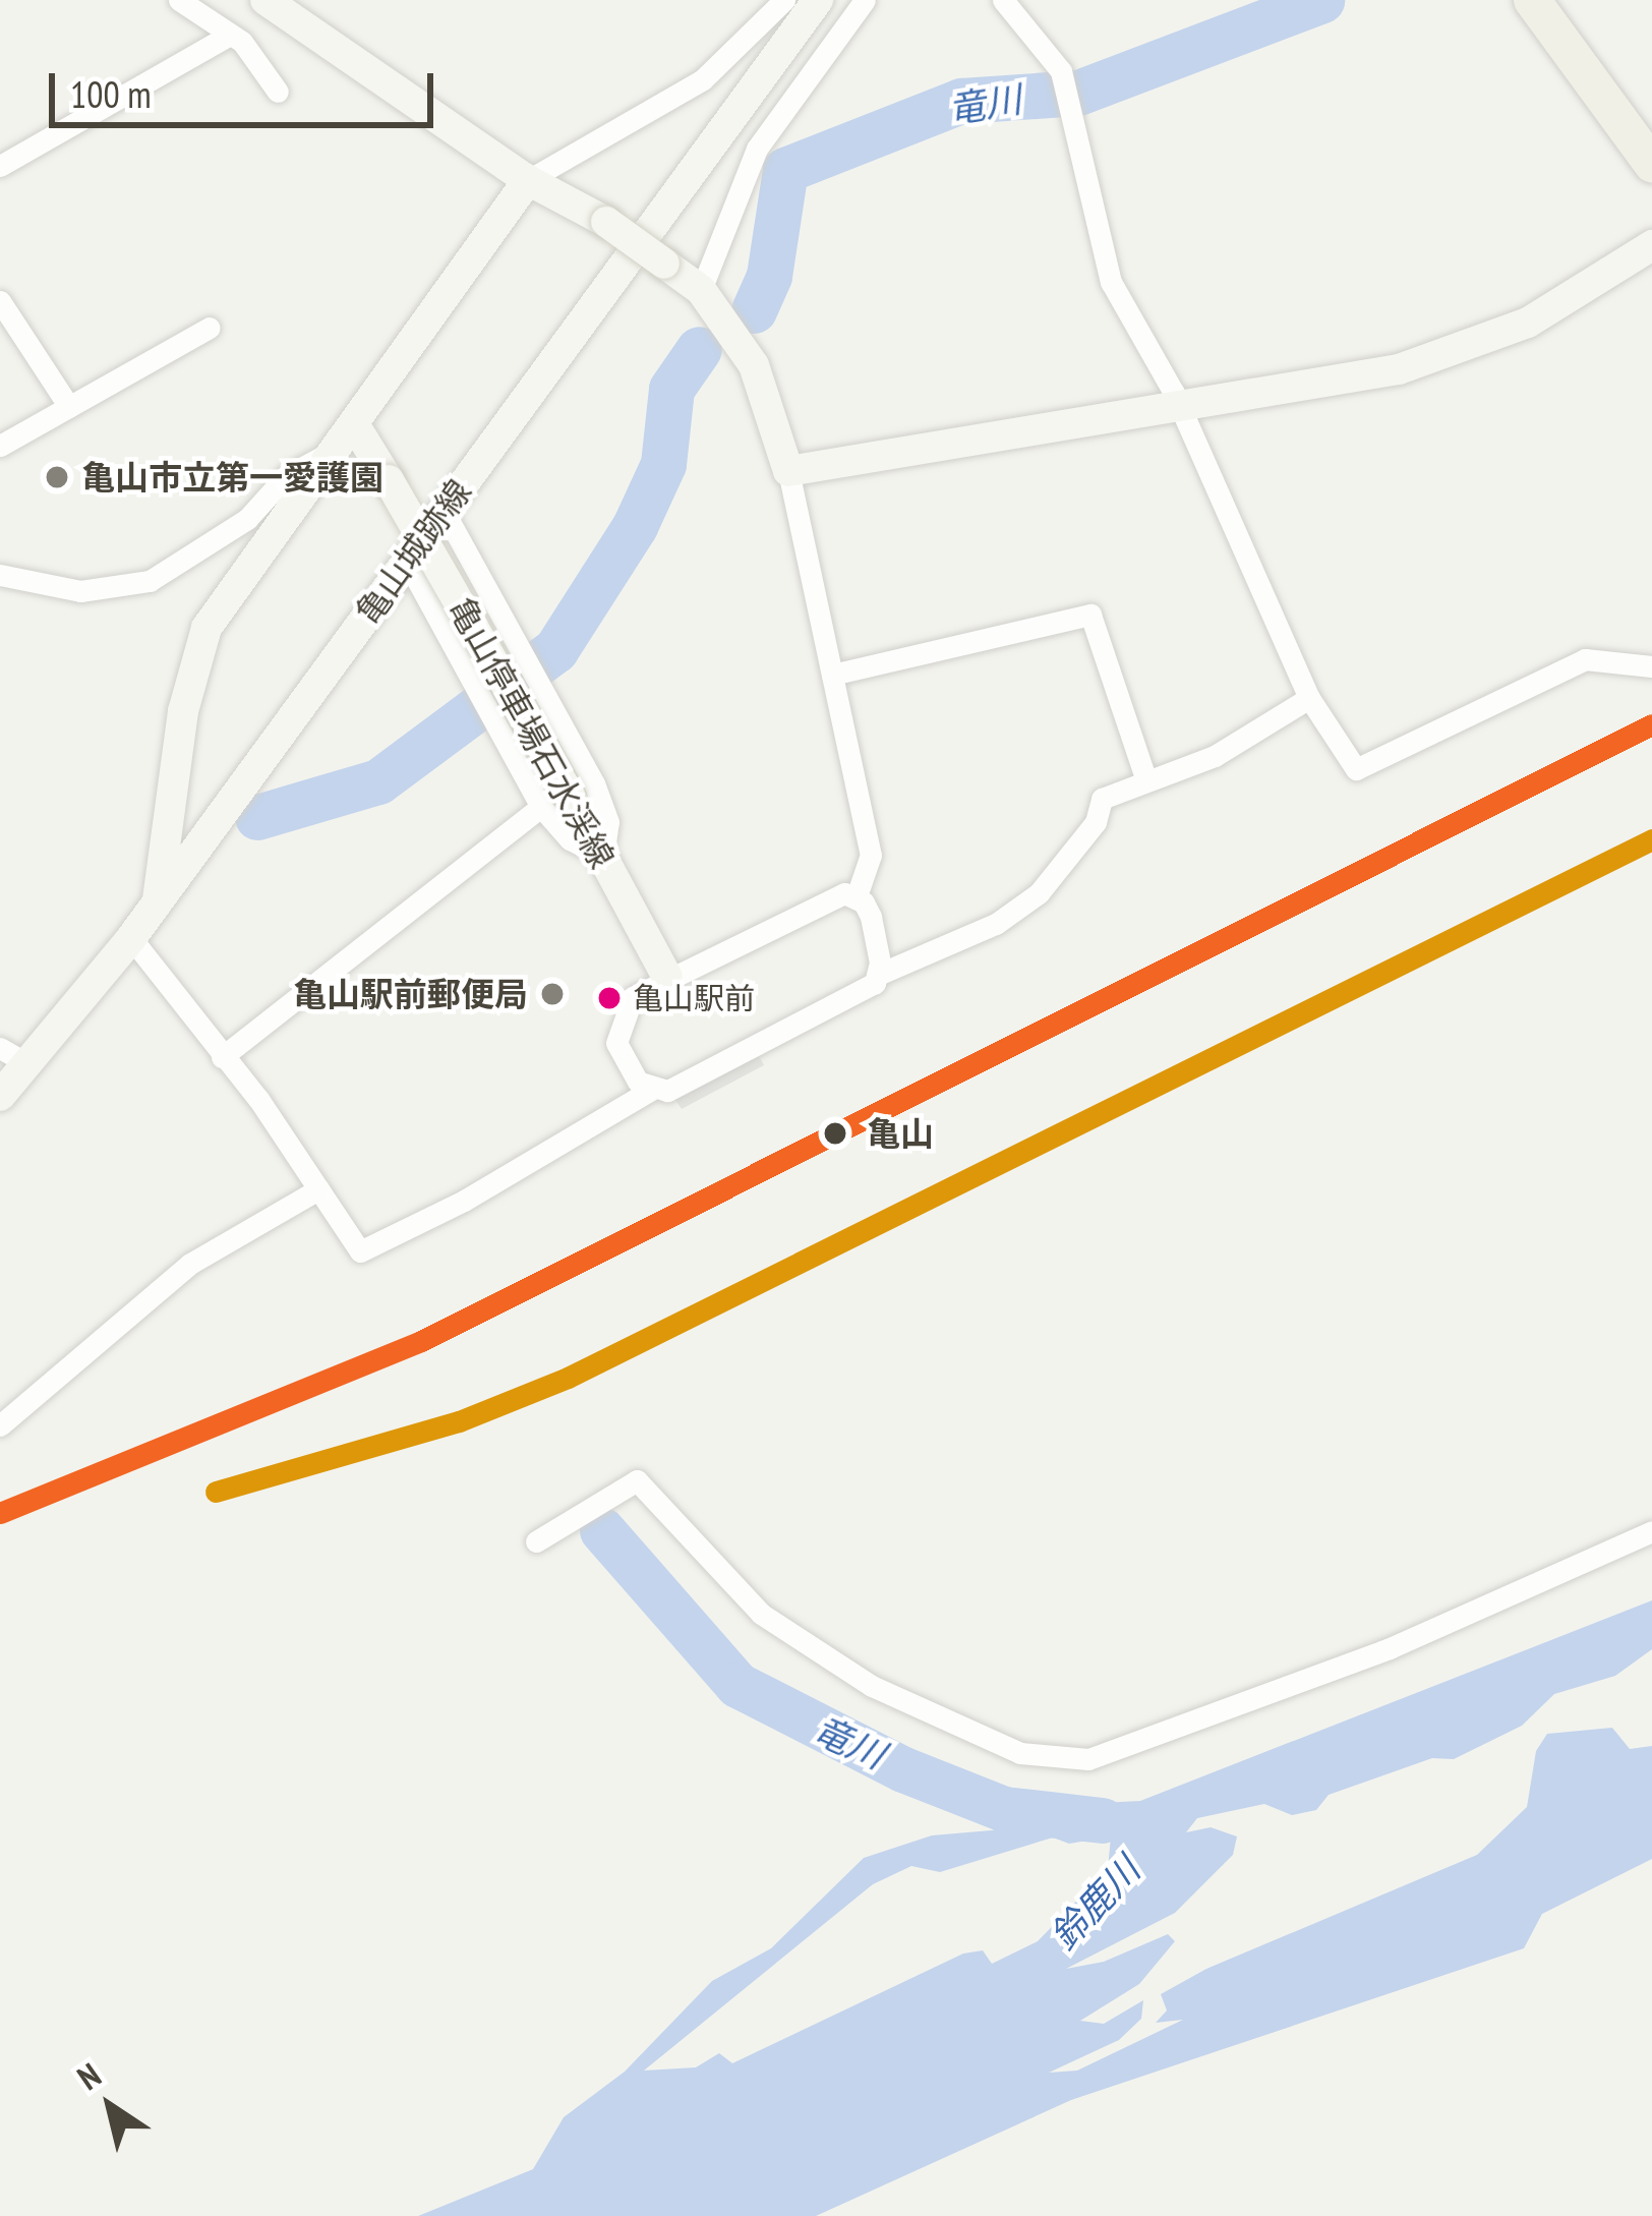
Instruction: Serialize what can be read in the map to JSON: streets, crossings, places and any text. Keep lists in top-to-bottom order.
{
  "streets": {
    "main road": ["亀山城跡線", "亀山停車場石水渓線"]
  },
  "water": ["竜川", "鈴鹿川"],
  "places": [
    "亀山市立第一愛護園",
    "亀山駅前郵便局",
    "亀山駅前",
    "亀山"
  ],
  "scale_bar": "100 m",
  "north": "top left"
}
